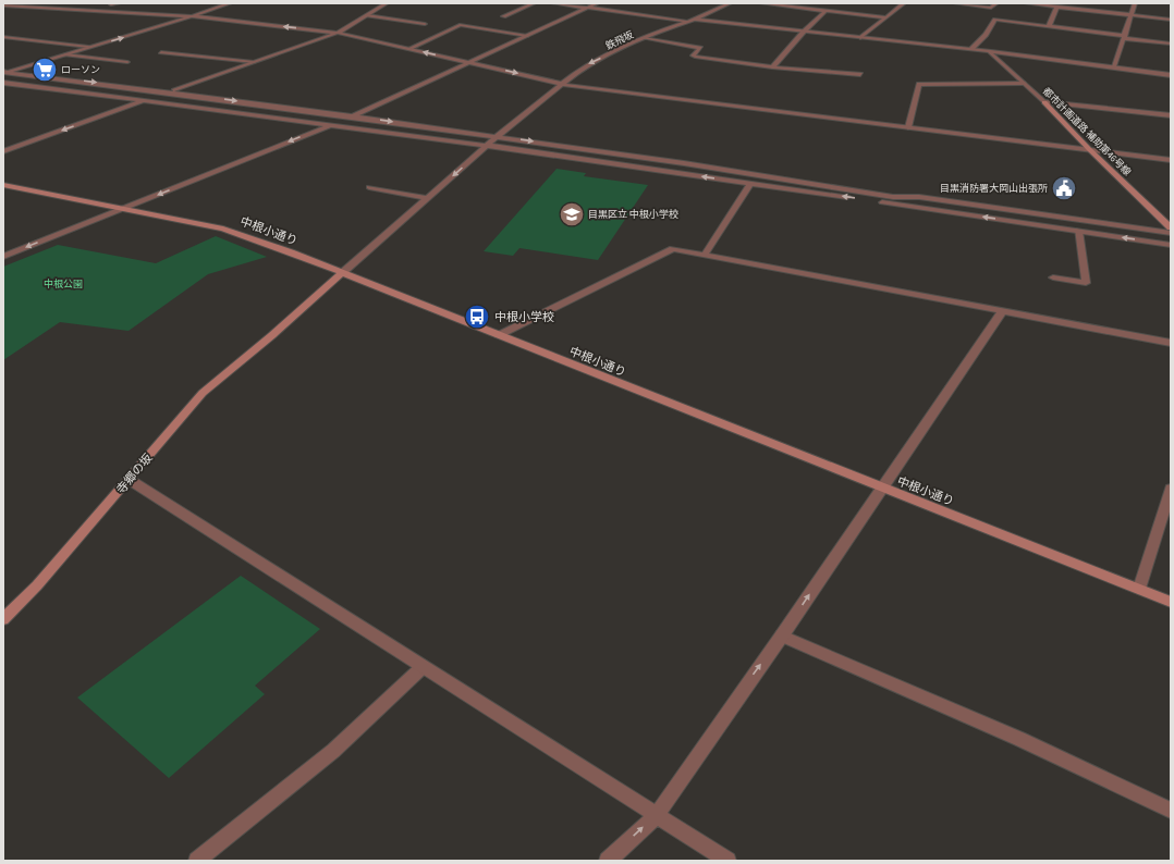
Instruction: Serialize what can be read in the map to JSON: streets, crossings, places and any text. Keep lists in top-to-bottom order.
{
  "streets": {
    "street": [
      "鉄飛坂",
      "都市計画道路 補助第46号線",
      "中根小通り",
      "寺郷の坂"
    ]
  },
  "crossings": [
    ["鉄飛坂", "中根小通り"],
    ["鉄飛坂", "寺郷の坂"],
    ["中根小通り", "寺郷の坂"]
  ],
  "parks": ["中根公園"],
  "places": {
    "supermarket": ["ローソン"],
    "public building": ["目黒消防署大岡山出張所"],
    "school or university": ["目黒区立 中根小学校"],
    "bus stop": ["中根小学校"]
  }
}
